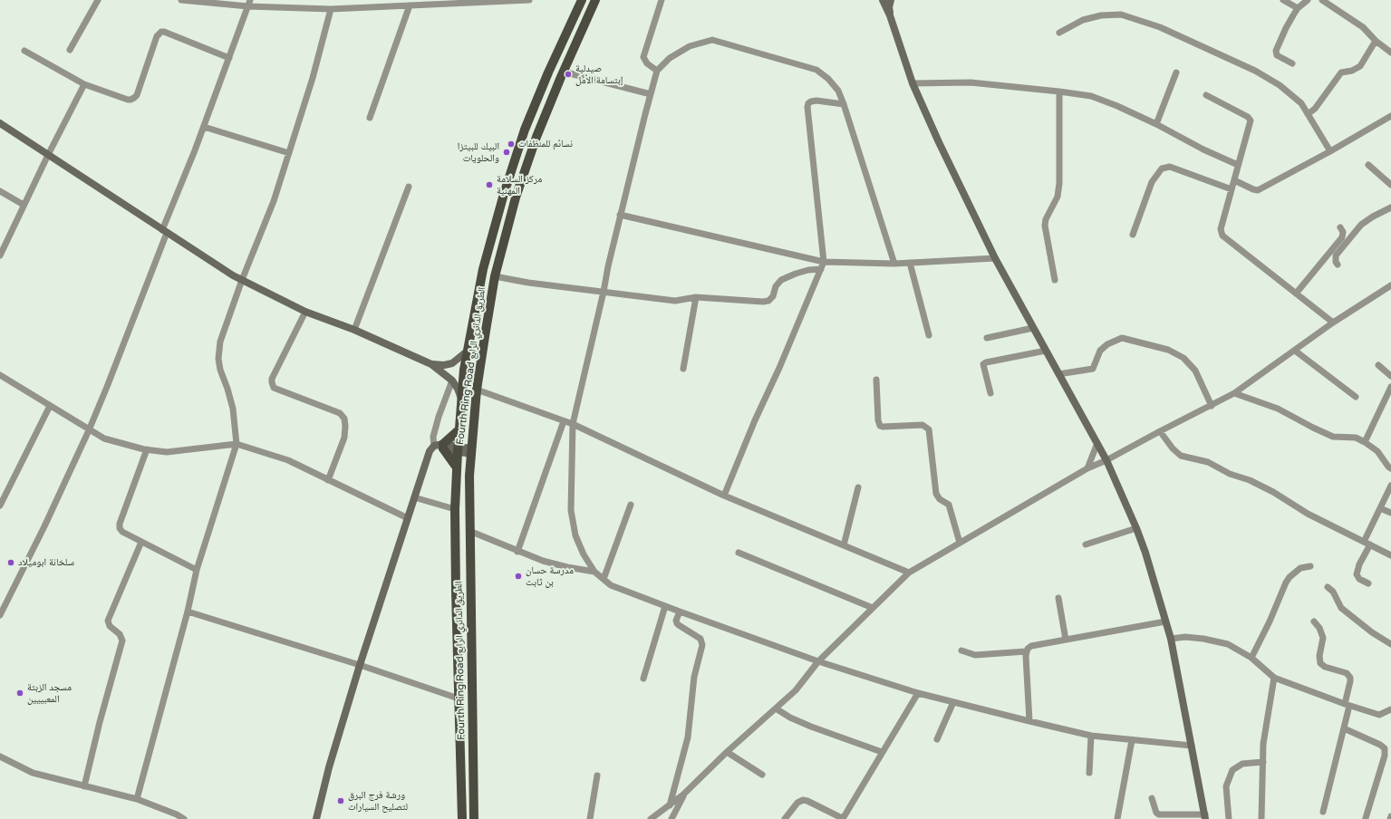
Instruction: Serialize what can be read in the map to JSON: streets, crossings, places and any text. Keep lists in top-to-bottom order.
{
  "streets": {
    "main road": ["Fourth Ring Road الطريق الدائري الرابع"]
  },
  "places": [
    "صيدلية إبتسامة الأمل",
    "نسائم للمنظفات",
    "البيك للبيتزا والحلويات",
    "مركز السلامة المهنية",
    "سلخانة ابوميلاد",
    "مدرسة حسان بن ثابت",
    "مسجد الزبتة المعبييين",
    "ورشة فرج البرق لتصليح السيارات"
  ]
}
